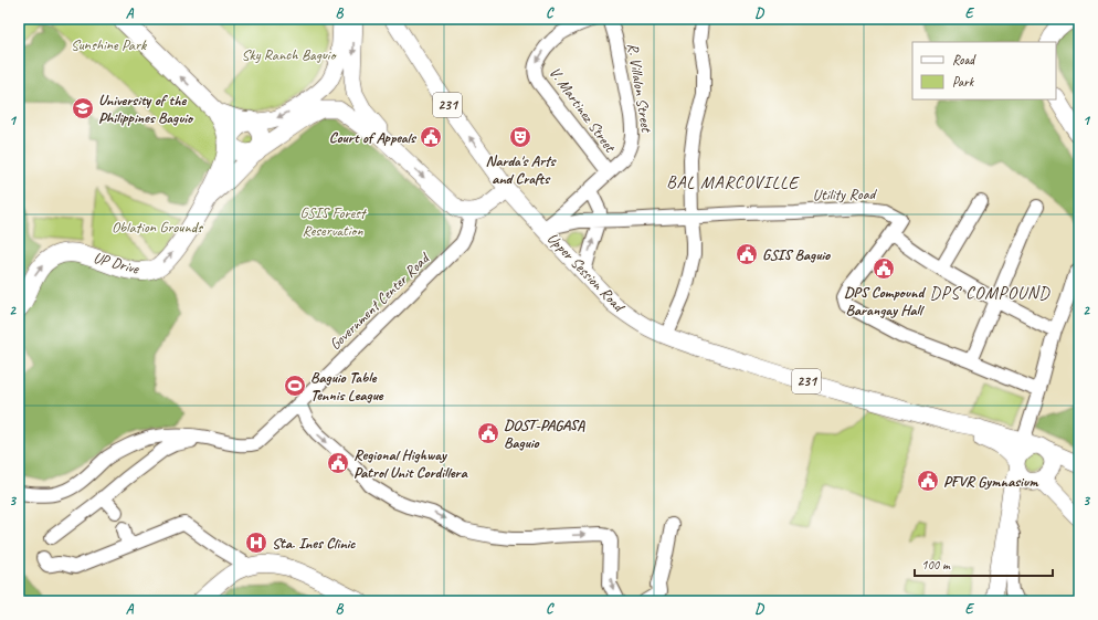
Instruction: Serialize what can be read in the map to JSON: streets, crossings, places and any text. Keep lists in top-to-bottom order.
{
  "streets": {
    "highway": ["UP Drive"],
    "main road": ["231", "Upper Session Road"],
    "street": [
      "R. Villalon Street",
      "V. Martinez Street",
      "Utility Road",
      "Government Center Road"
    ]
  },
  "crossings": [
    ["R. Villalon Street", "V. Martinez Street"],
    ["R. Villalon Street", "Utility Road"],
    ["R. Villalon Street", "Upper Session Road"],
    ["231", "Upper Session Road"],
    ["Utility Road", "Upper Session Road"]
  ],
  "one_way": ["V. Martinez Street", "UP Drive"],
  "districts": ["BAL MARCOVILLE", "DPS COMPOUND"],
  "parks": [
    "Sunshine Park",
    "Sky Ranch Baguio",
    "GSIS Forest Reservation",
    "Oblation Grounds"
  ],
  "places": {
    "school or university": ["University of the Philippines Baguio"],
    "public building": [
      "Court of Appeals",
      "GSIS Baguio",
      "DPS Compound Barangay Hall",
      "DOST-PAGASA Baguio",
      "Regional Highway Patrol Unit Cordillera",
      "PFVR Gymnasium"
    ],
    "theatre": ["Narda's Arts and Crafts"],
    "sports": ["Baguio Table Tennis League"],
    "hospital": ["Sta. Ines Clinic"]
  },
  "legend": ["Road", "Park"],
  "scale_bar": "100 m",
  "grid": {
    "columns": [
      "A",
      "B",
      "C",
      "D",
      "E"
    ],
    "rows": ["1", "2", "3"]
  }
}
